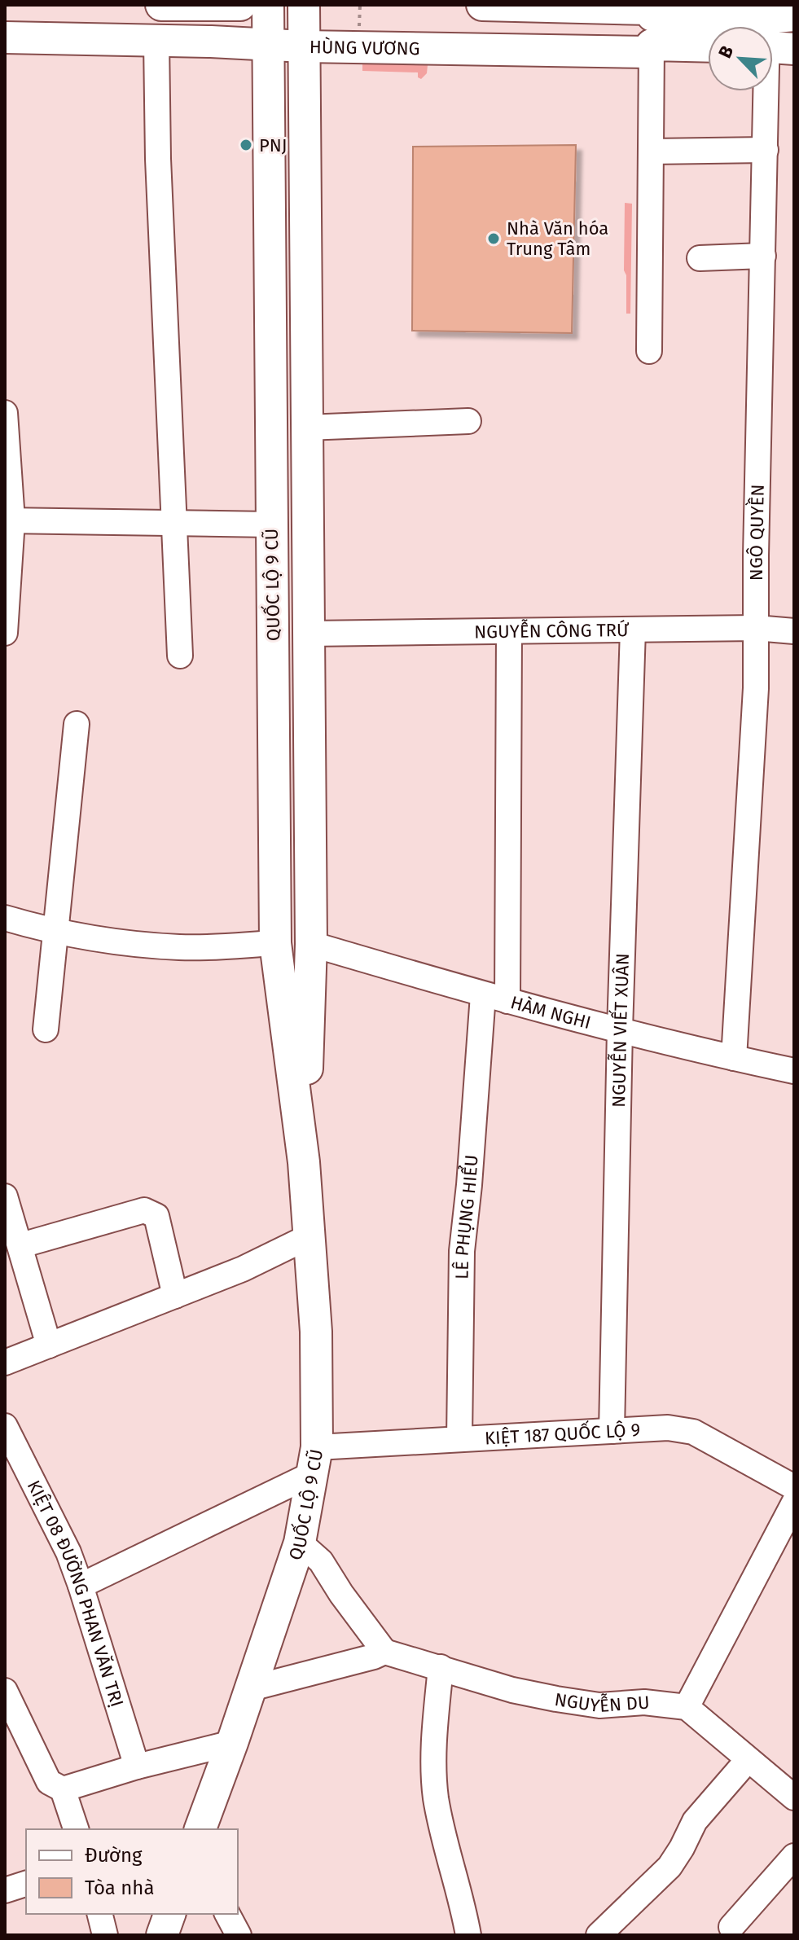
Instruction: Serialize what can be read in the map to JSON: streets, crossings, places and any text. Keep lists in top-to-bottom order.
{
  "streets": {
    "main road": ["HÙNG VƯƠNG", "QUỐC LỘ 9 CŨ"],
    "street": [
      "NGÔ QUYỀN",
      "NGUYỄN CÔNG TRỨ",
      "HÀM NGHI",
      "NGUYỄN VIẾT XUÂN",
      "LÊ PHỤNG HIỂU",
      "KIỆT 187 QUỐC LỘ 9",
      "KIỆT 08 ĐƯỜNG PHAN VĂN TRỊ",
      "NGUYỄN DU"
    ]
  },
  "crossings": [
    ["HÙNG VƯƠNG", "NGÔ QUYỀN"],
    ["HÙNG VƯƠNG", "QUỐC LỘ 9 CŨ"],
    ["NGÔ QUYỀN", "NGUYỄN CÔNG TRỨ"],
    ["NGÔ QUYỀN", "HÀM NGHI"],
    ["QUỐC LỘ 9 CŨ", "NGUYỄN CÔNG TRỨ"],
    ["QUỐC LỘ 9 CŨ", "HÀM NGHI"],
    ["QUỐC LỘ 9 CŨ", "KIỆT 187 QUỐC LỘ 9"],
    ["NGUYỄN CÔNG TRỨ", "NGUYỄN VIẾT XUÂN"],
    ["HÀM NGHI", "NGUYỄN VIẾT XUÂN"],
    ["HÀM NGHI", "LÊ PHỤNG HIỂU"],
    ["NGUYỄN VIẾT XUÂN", "KIỆT 187 QUỐC LỘ 9"],
    ["LÊ PHỤNG HIỂU", "KIỆT 187 QUỐC LỘ 9"]
  ],
  "places": ["PNJ", "Nhà Văn hóa Trung Tâm"],
  "legend": ["Đường", "Tòa nhà"],
  "north": "top left"
}
